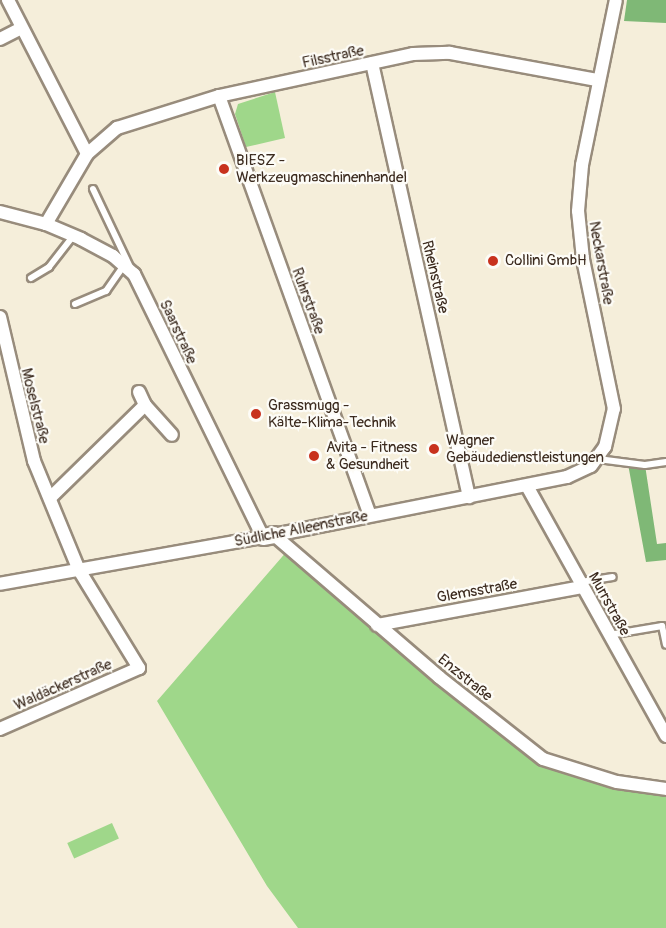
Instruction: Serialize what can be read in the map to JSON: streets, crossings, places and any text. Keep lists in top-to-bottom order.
{
  "streets": {
    "street": [
      "Filsstraße",
      "Neckarstraße",
      "Rheinstraße",
      "Ruhrstraße",
      "Saarstraße",
      "Moselstraße",
      "Südliche Alleenstraße",
      "Glemsstraße",
      "Murrstraße",
      "Enzstraße",
      "Waldäckerstraße"
    ]
  },
  "crossings": [
    ["Filsstraße", "Neckarstraße"],
    ["Filsstraße", "Rheinstraße"],
    ["Filsstraße", "Ruhrstraße"],
    ["Filsstraße", "Saarstraße"],
    ["Neckarstraße", "Südliche Alleenstraße"],
    ["Rheinstraße", "Südliche Alleenstraße"],
    ["Ruhrstraße", "Südliche Alleenstraße"],
    ["Saarstraße", "Südliche Alleenstraße"],
    ["Saarstraße", "Enzstraße"],
    ["Moselstraße", "Südliche Alleenstraße"],
    ["Moselstraße", "Waldäckerstraße"],
    ["Südliche Alleenstraße", "Murrstraße"],
    ["Südliche Alleenstraße", "Enzstraße"],
    ["Glemsstraße", "Murrstraße"],
    ["Glemsstraße", "Enzstraße"]
  ],
  "places": [
    "BIESZ - Werkzeugmaschinenhandel",
    "Collini GmbH",
    "Grassmugg - Kälte-Klima-Technik",
    "Wagner Gebäudedienstleistungen",
    "Avita - Fitness & Gesundheit"
  ]
}
